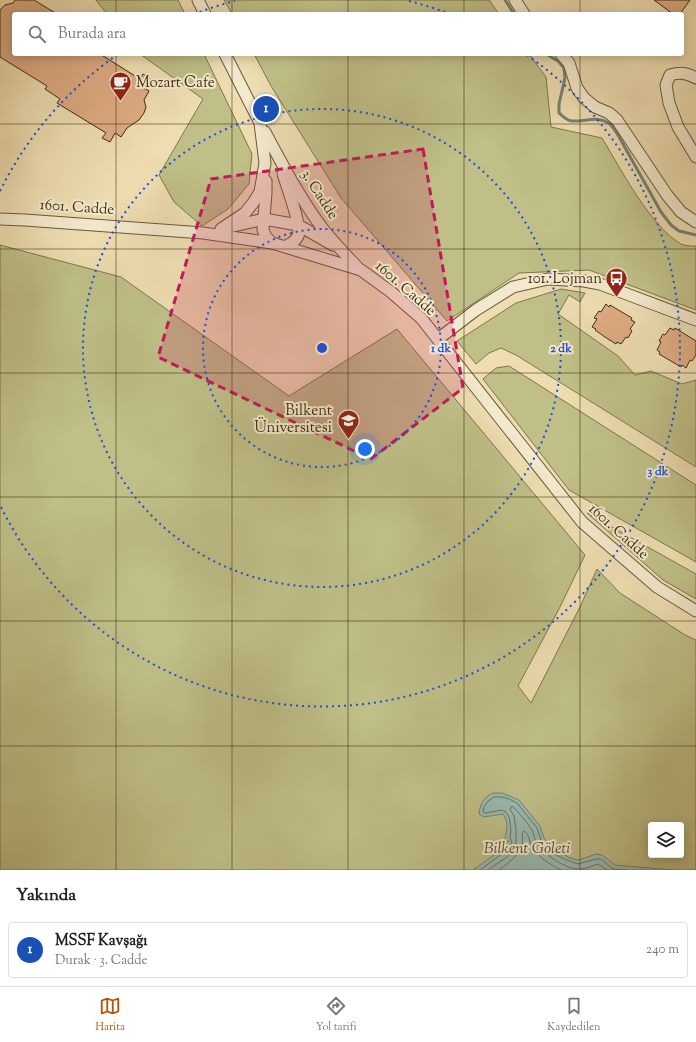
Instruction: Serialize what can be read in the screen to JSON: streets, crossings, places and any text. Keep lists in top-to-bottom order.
{
  "streets": {
    "street": ["3. Cadde", "1601. Cadde"]
  },
  "crossings": [
    ["3. Cadde", "1601. Cadde"]
  ],
  "water": ["Bilkent Göleti"],
  "places": {
    "cafe": ["Mozart Cafe"],
    "bus stop": ["101. Lojman"],
    "school or university": ["Bilkent Üniversitesi"]
  },
  "page": {
    "search": "Burada ara",
    "pins": "1",
    "heading": "Yakında",
    "list": [
      {
        "mark": "1",
        "name": "MSSF Kavşağı",
        "note": "Durak · 3. Cadde",
        "value": "240 m"
      }
    ],
    "nav": ["Harita", "Yol tarifi", "Kaydedilen"]
  },
  "rings": ["1 dk", "2 dk", "3 dk"]
}
